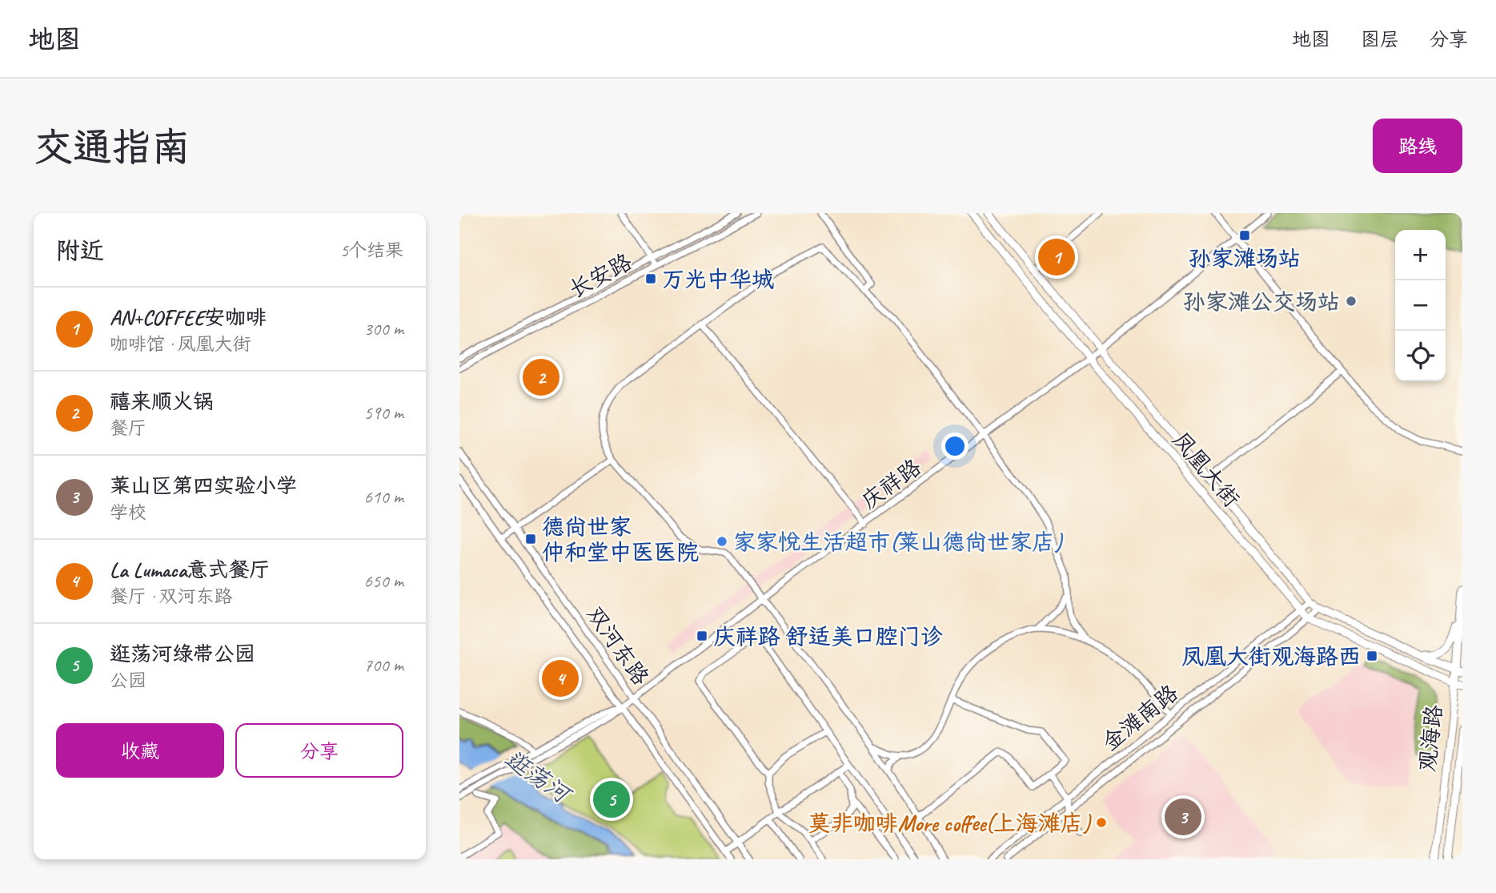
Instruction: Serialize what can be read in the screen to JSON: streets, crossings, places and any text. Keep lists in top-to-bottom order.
{
  "streets": {
    "main road": ["凤凰大街", "观海路"],
    "street": [
      "长安路",
      "庆祥路",
      "双河东路",
      "金滩南路"
    ]
  },
  "crossings": [
    ["凤凰大街", "庆祥路"],
    ["凤凰大街", "金滩南路"],
    ["凤凰大街", "观海路"],
    ["庆祥路", "双河东路"]
  ],
  "water": ["逛荡河"],
  "places": {
    "transit": [
      "孙家滩场站",
      "万光中华城",
      "德尚世家 仲和堂中医医院",
      "庆祥路 舒适美口腔门诊",
      "凤凰大街观海路西"
    ],
    "other": ["孙家滩公交场站", "家家悦生活超市(莱山德尚世家店)", "莫非咖啡More coffee(上海滩店)"]
  },
  "page": {
    "header": "地图",
    "nav": ["地图", "图层", "分享"],
    "buttons": [
      "路线",
      ["收藏", "分享"]
    ],
    "title": "交通指南",
    "heading": ["附近", "5个结果"],
    "map_buttons": ["+", "−"],
    "pins": [
      "1",
      "2",
      "4",
      "5",
      "3"
    ],
    "list": [
      {
        "mark": "1",
        "name": "AN+COFFEE安咖啡",
        "note": "咖啡馆 · 凤凰大街",
        "value": "300 m"
      },
      {
        "mark": "2",
        "name": "禧来顺火锅",
        "note": "餐厅",
        "value": "590 m"
      },
      {
        "mark": "3",
        "name": "莱山区第四实验小学",
        "note": "学校",
        "value": "610 m"
      },
      {
        "mark": "4",
        "name": "La Lumaca意式餐厅",
        "note": "餐厅 · 双河东路",
        "value": "650 m"
      },
      {
        "mark": "5",
        "name": "逛荡河绿带公园",
        "note": "公园",
        "value": "700 m"
      }
    ]
  }
}
